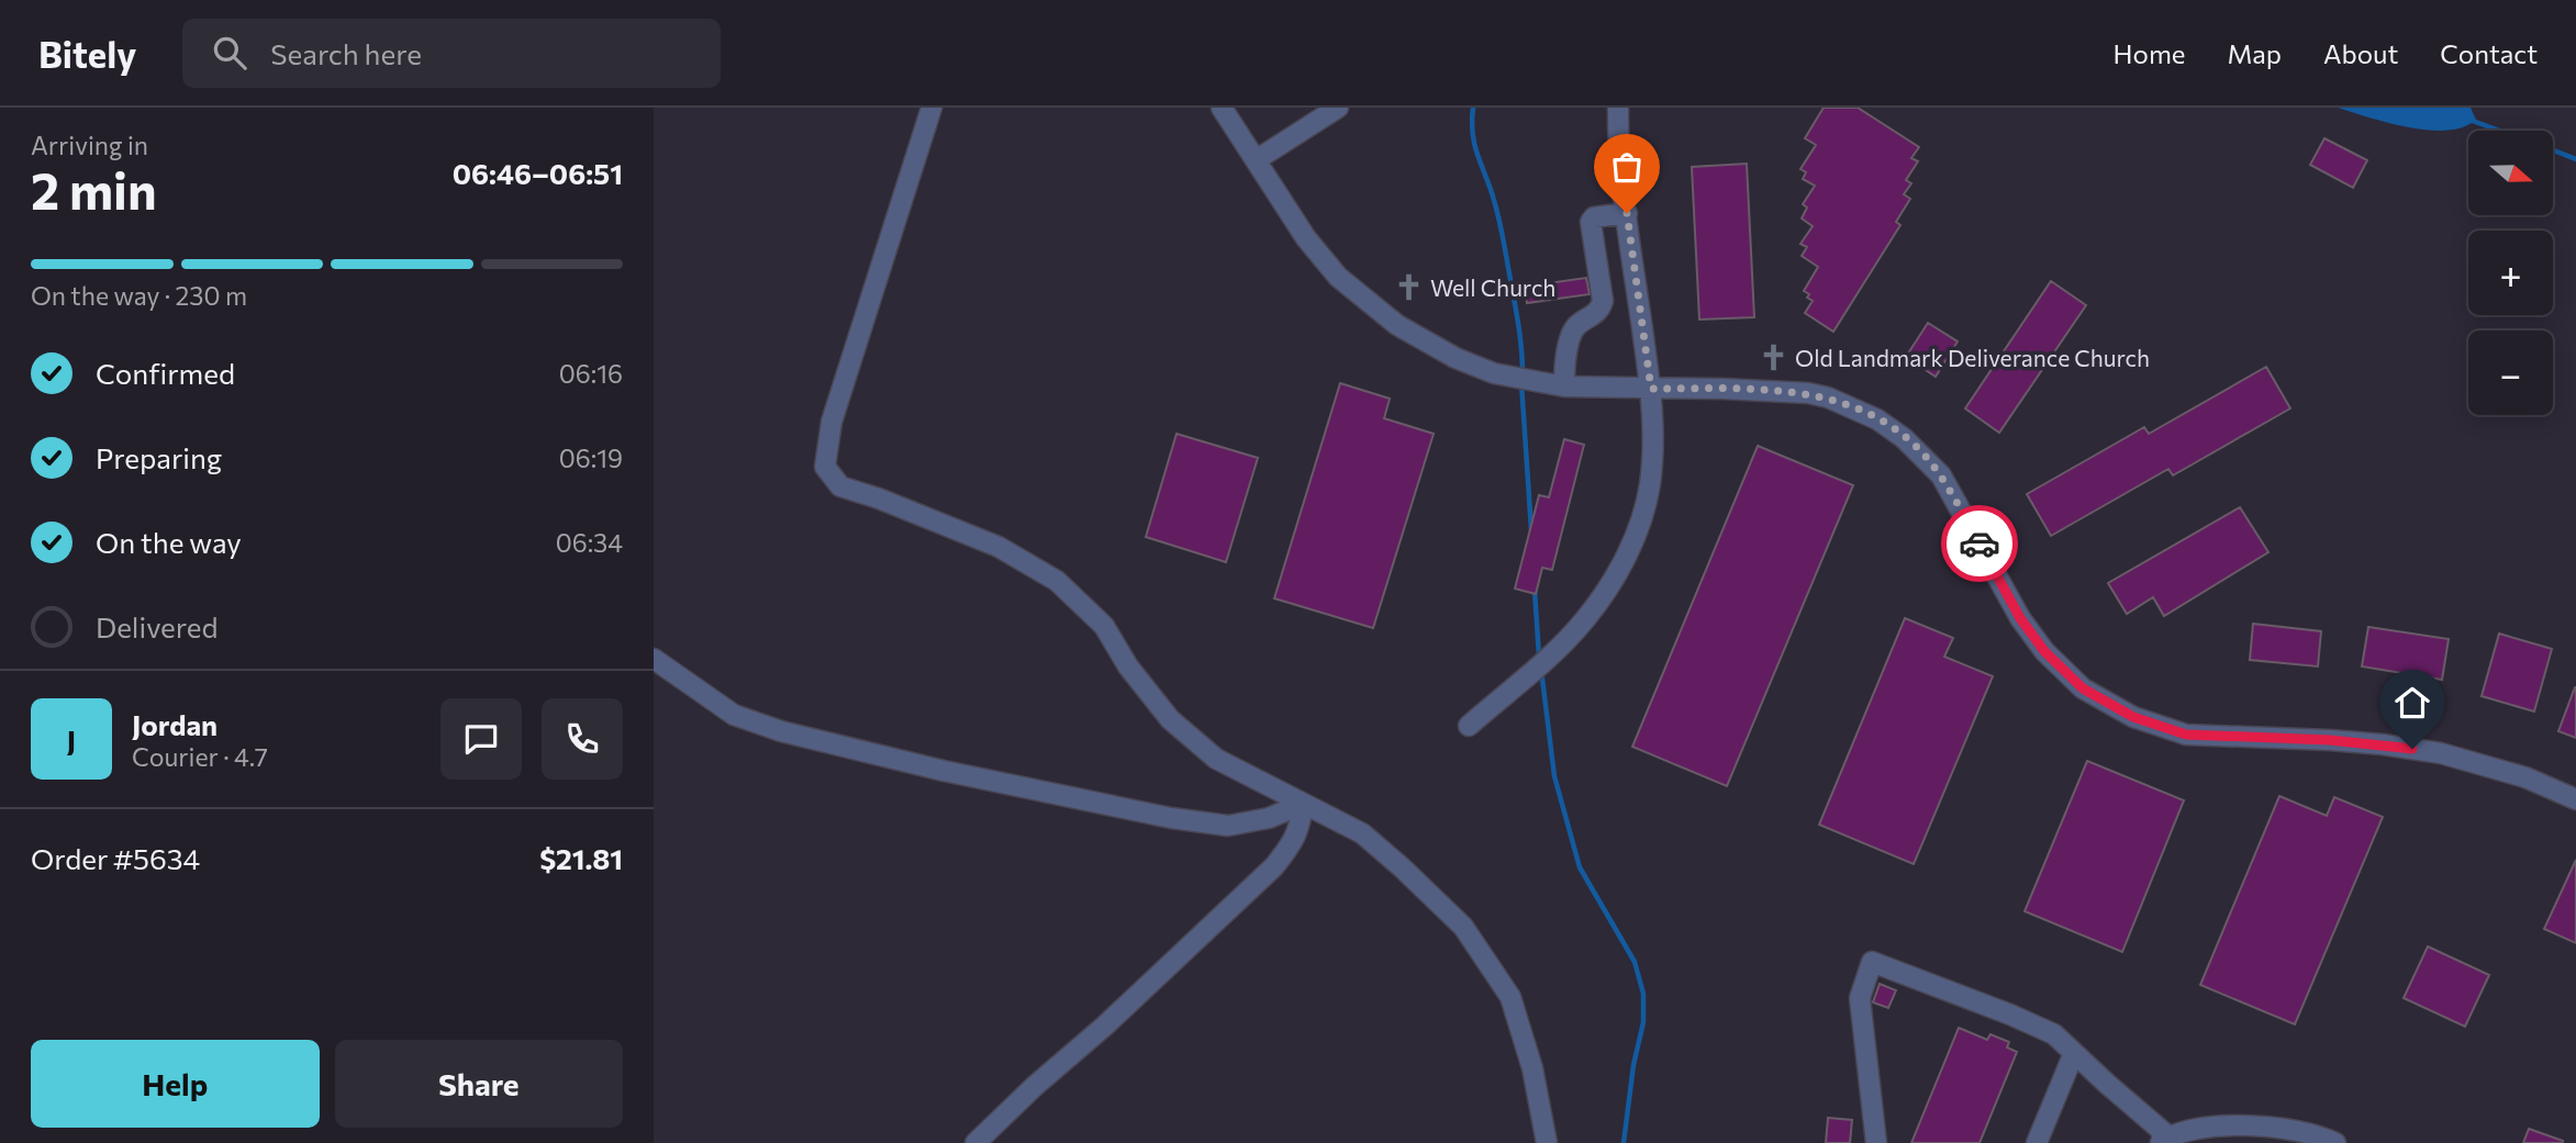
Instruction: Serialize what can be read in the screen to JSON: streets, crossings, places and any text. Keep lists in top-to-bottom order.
{
  "places": {
    "church": ["Well Church", "Old Landmark Deliverance Church"]
  },
  "north": "right",
  "page": {
    "header": "Bitely",
    "search": "Search here",
    "nav": [
      "Home",
      "Map",
      "About",
      "Contact"
    ],
    "heading": ["2 min", "Arriving in", "06:46–06:51"],
    "panel": [
      "Jordan",
      "Courier · 4.7",
      "Order #5634",
      "$21.81"
    ],
    "map_buttons": ["+", "−"],
    "bar": "On the way · 230 m",
    "list": [
      ["Confirmed", "06:16"],
      ["Preparing", "06:19"],
      ["On the way", "06:34"],
      "Delivered"
    ],
    "round": "J",
    "buttons": ["Help", "Share"]
  }
}
